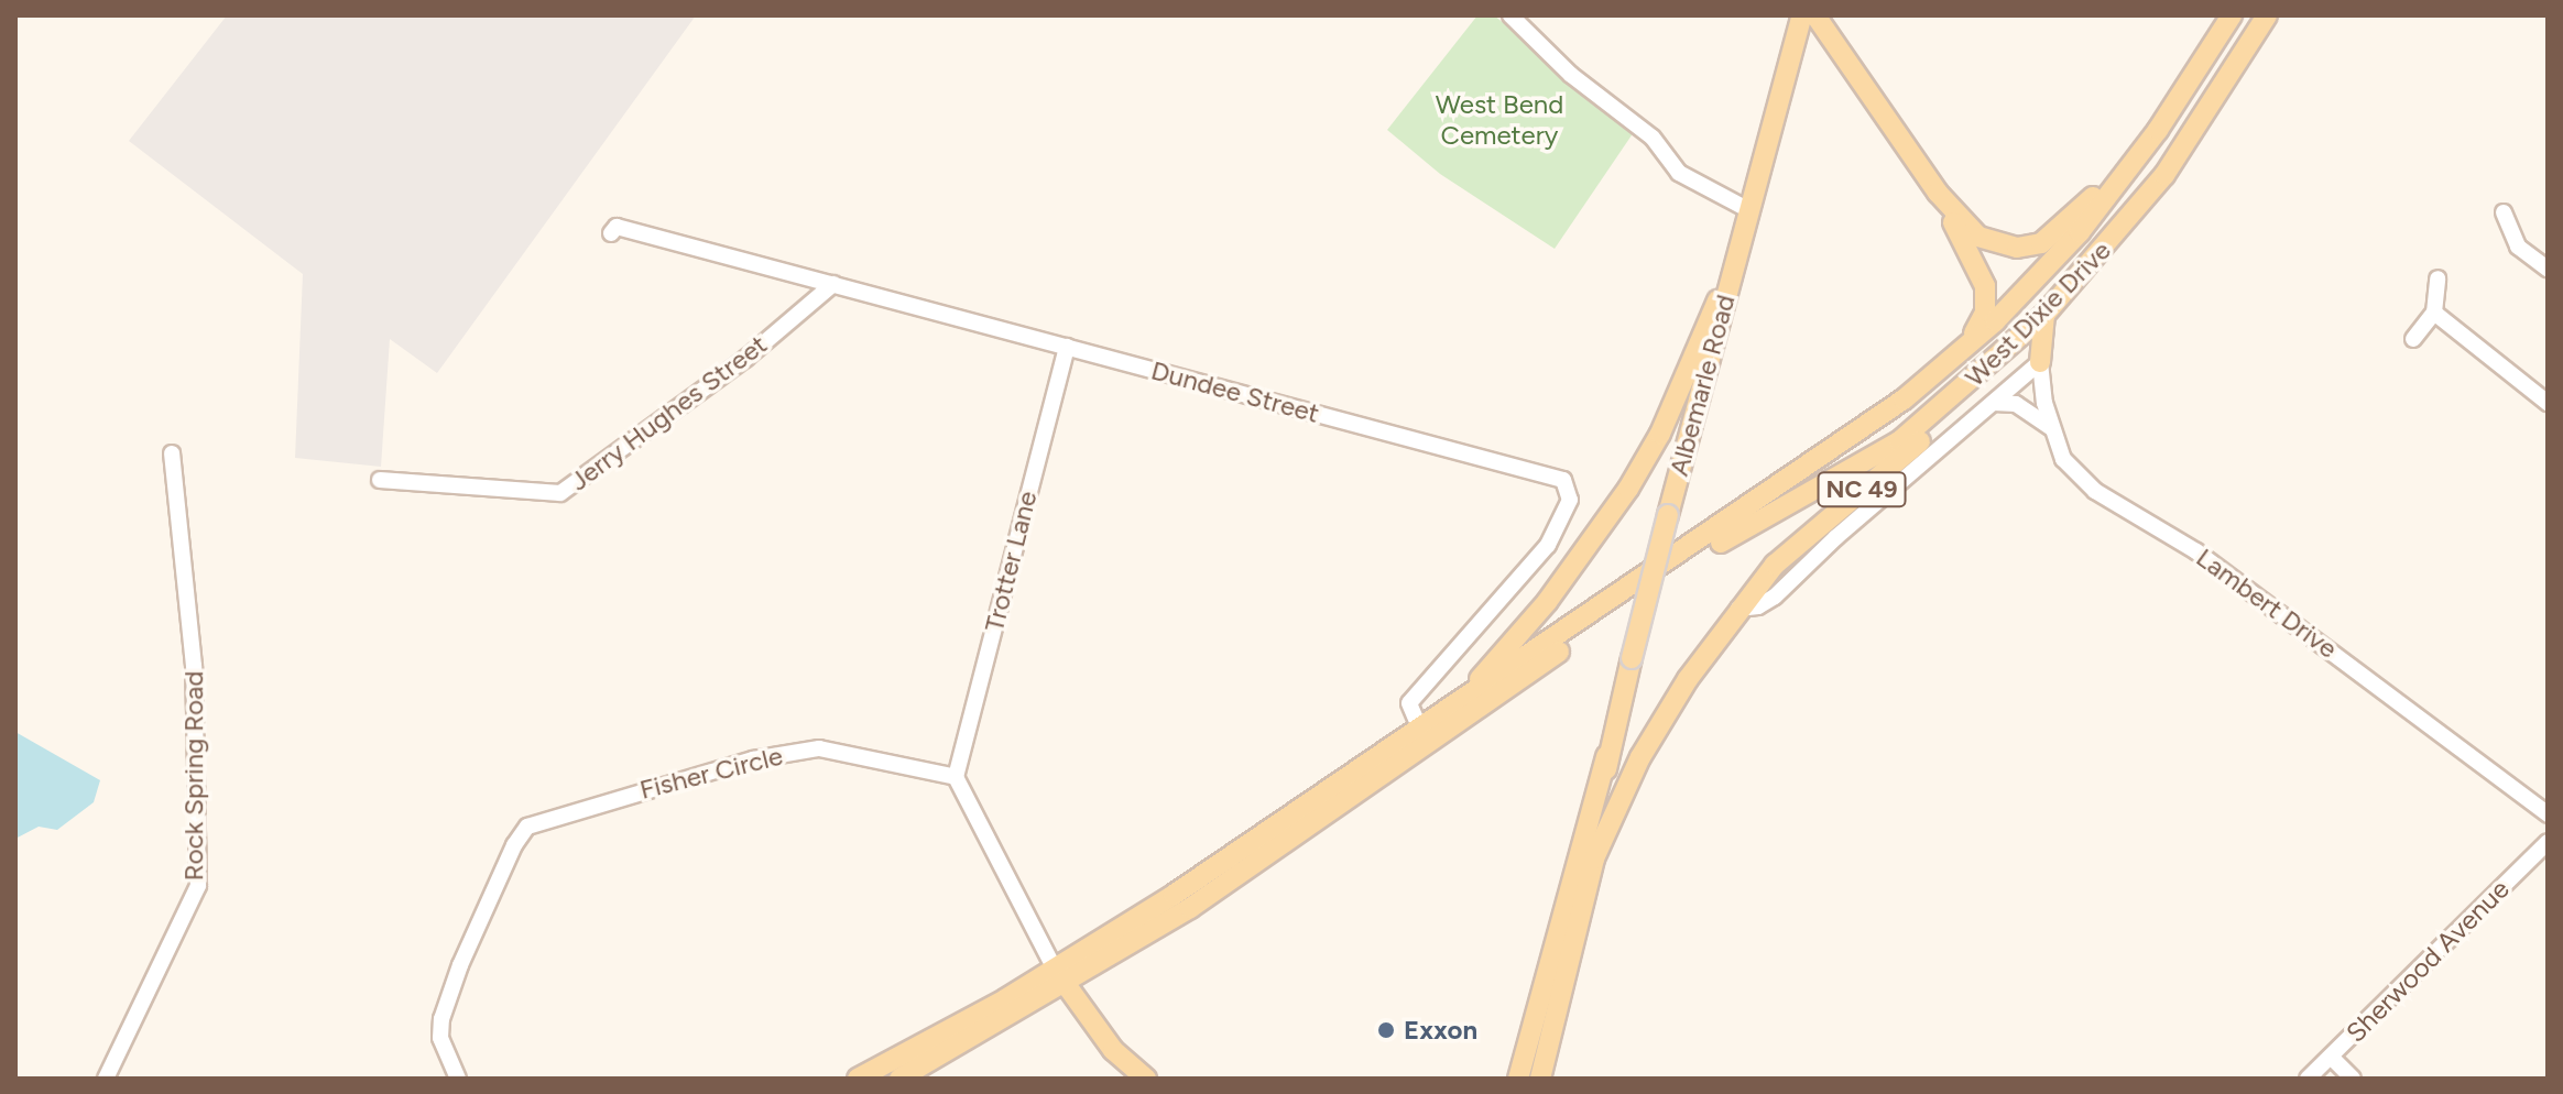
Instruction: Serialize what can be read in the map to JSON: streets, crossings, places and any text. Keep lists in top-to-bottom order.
{
  "streets": {
    "main road": ["West Dixie Drive", "Albemarle Road", "NC 49"],
    "street": [
      "Dundee Street",
      "Jerry Hughes Street",
      "Trotter Lane",
      "Lambert Drive",
      "Fisher Circle",
      "Rock Spring Road",
      "Sherwood Avenue"
    ]
  },
  "crossings": [
    ["West Dixie Drive", "NC 49"],
    ["Albemarle Road", "NC 49"],
    ["Dundee Street", "Jerry Hughes Street"],
    ["Dundee Street", "Trotter Lane"],
    ["Trotter Lane", "Fisher Circle"]
  ],
  "parks": ["West Bend Cemetery"],
  "places": ["Exxon"]
}
